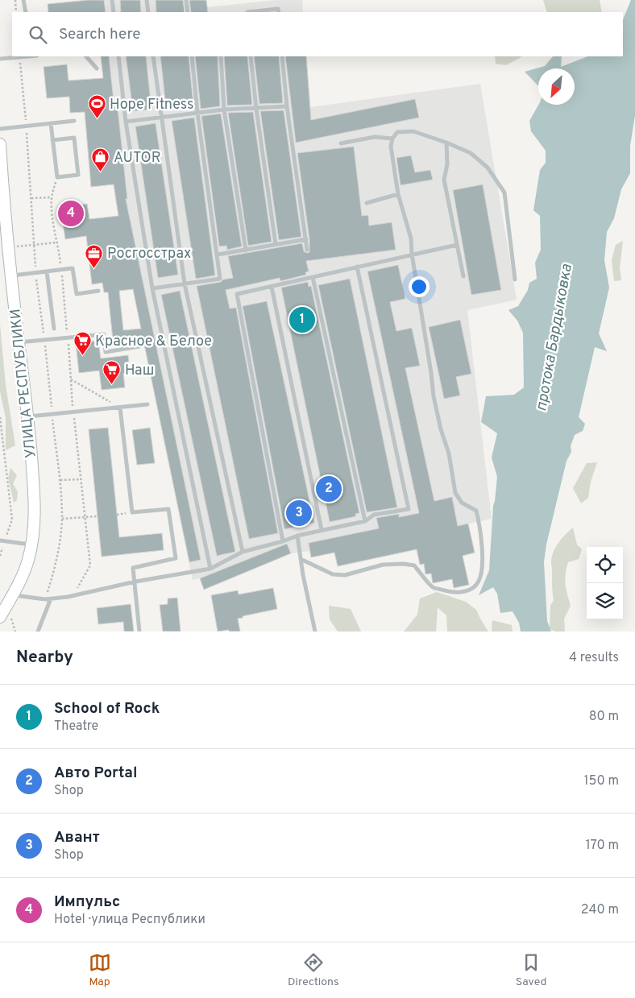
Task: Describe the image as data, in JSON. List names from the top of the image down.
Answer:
{
  "streets": {
    "main road": ["УЛИЦА РЕСПУБЛИКИ"]
  },
  "water": ["протока Бардыковка"],
  "places": {
    "sports": ["Hope Fitness"],
    "shop": ["AUTOR"],
    "office": ["Росгосстрах"],
    "supermarket": ["Красное & Белое", "Наш"]
  },
  "north": "bottom left",
  "page": {
    "search": "Search here",
    "pins": [
      "4",
      "1",
      "2",
      "3"
    ],
    "heading": ["Nearby", "4 results"],
    "list": [
      {
        "mark": "1",
        "name": "School of Rock",
        "note": "Theatre",
        "value": "80 m"
      },
      {
        "mark": "2",
        "name": "Авто Portal",
        "note": "Shop",
        "value": "150 m"
      },
      {
        "mark": "3",
        "name": "Авант",
        "note": "Shop",
        "value": "170 m"
      },
      {
        "mark": "4",
        "name": "Импульс",
        "note": "Hotel · улица Республики",
        "value": "240 m"
      }
    ],
    "nav": ["Map", "Directions", "Saved"]
  }
}
